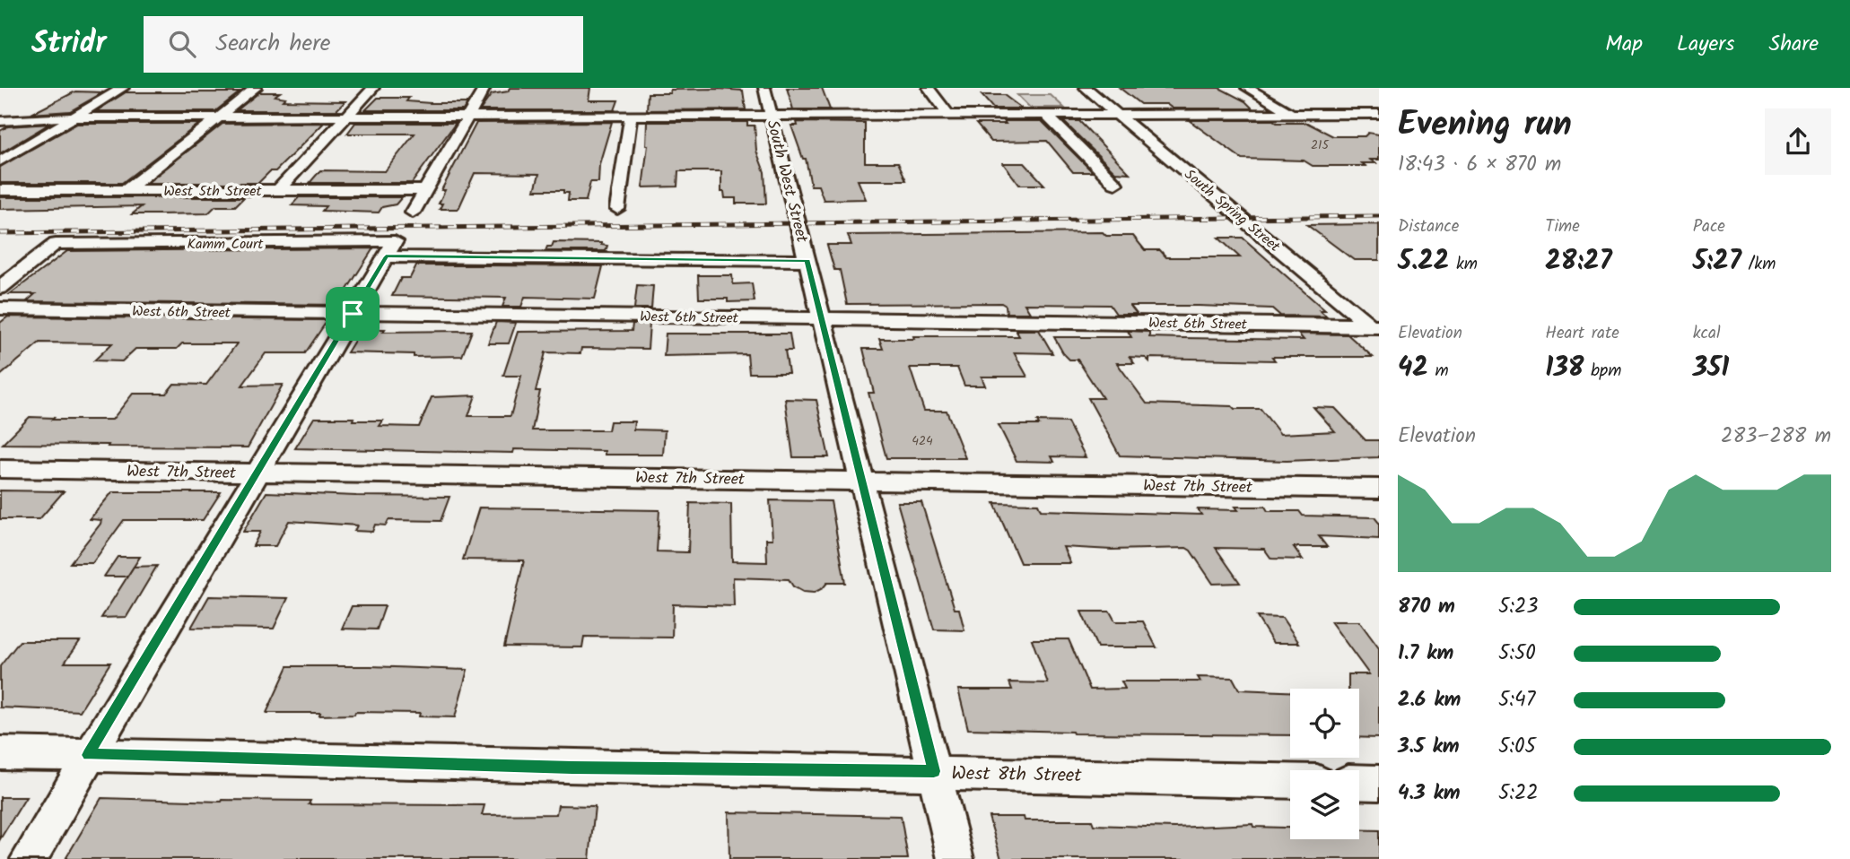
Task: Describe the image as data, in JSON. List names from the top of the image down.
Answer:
{
  "streets": {
    "street": [
      "South West Street",
      "West 5th Street",
      "South Spring Street",
      "Kamm Court",
      "West 6th Street",
      "West 7th Street",
      "West 8th Street"
    ]
  },
  "crossings": [
    ["South West Street", "West 6th Street"],
    ["South West Street", "West 7th Street"],
    ["South West Street", "West 8th Street"],
    ["South Spring Street", "West 6th Street"]
  ],
  "house_numbers": ["215", "424"],
  "page": {
    "header": "Stridr",
    "search": "Search here",
    "nav": ["Map", "Layers", "Share"],
    "heading": ["Evening run", "18:43 · 6 × 870 m"],
    "stats": [
      ["Distance", "5.22 km"],
      ["Time", "28:27"],
      ["Pace", "5:27 /km"],
      ["Elevation", "42 m"],
      ["Heart rate", "138 bpm"],
      ["kcal", "351"]
    ],
    "chart": ["Elevation", "283–288 m"],
    "list": [
      {
        "name": "870 m",
        "note": "5:23"
      },
      {
        "name": "1.7 km",
        "note": "5:50"
      },
      {
        "name": "2.6 km",
        "note": "5:47"
      },
      {
        "name": "3.5 km",
        "note": "5:05"
      },
      {
        "name": "4.3 km",
        "note": "5:22"
      }
    ]
  }
}
